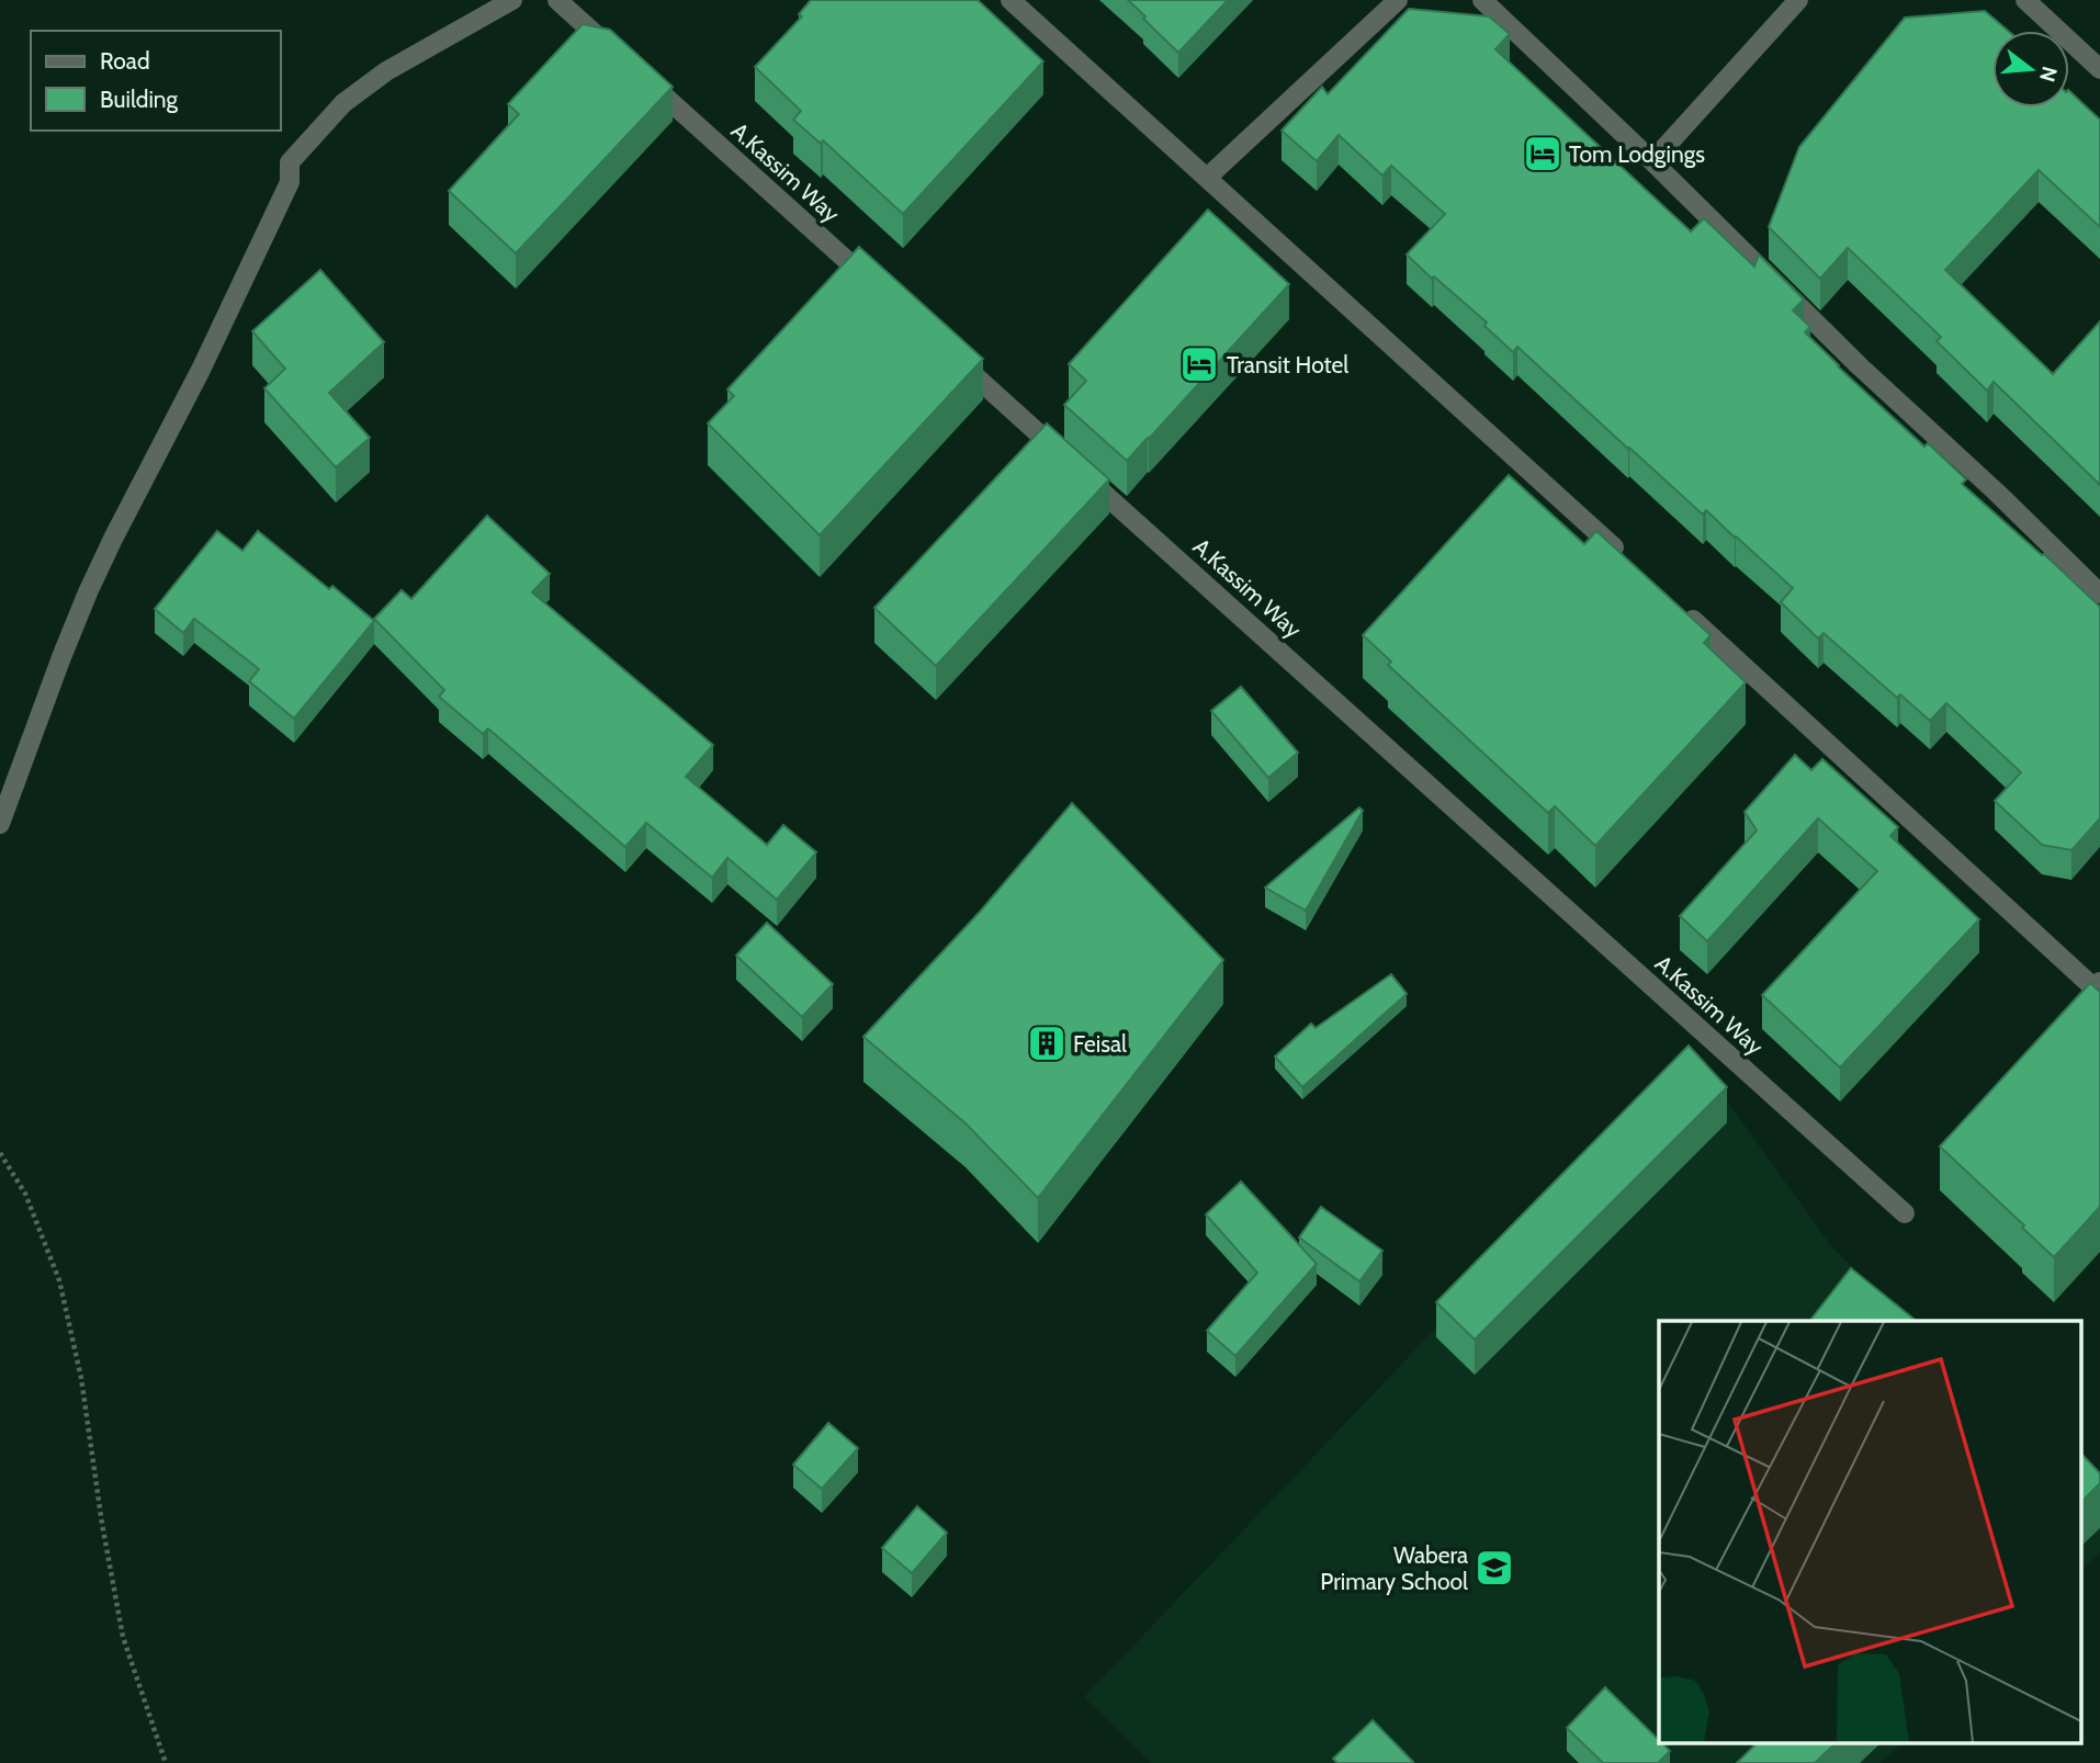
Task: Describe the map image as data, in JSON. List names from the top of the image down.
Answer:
{
  "streets": {
    "street": ["A.Kassim Way"]
  },
  "places": {
    "hotel": ["Tom Lodgings", "Transit Hotel"],
    "building": ["Feisal"],
    "school or university": ["Wabera Primary School"]
  },
  "legend": ["Road", "Building"],
  "north": "right"
}
